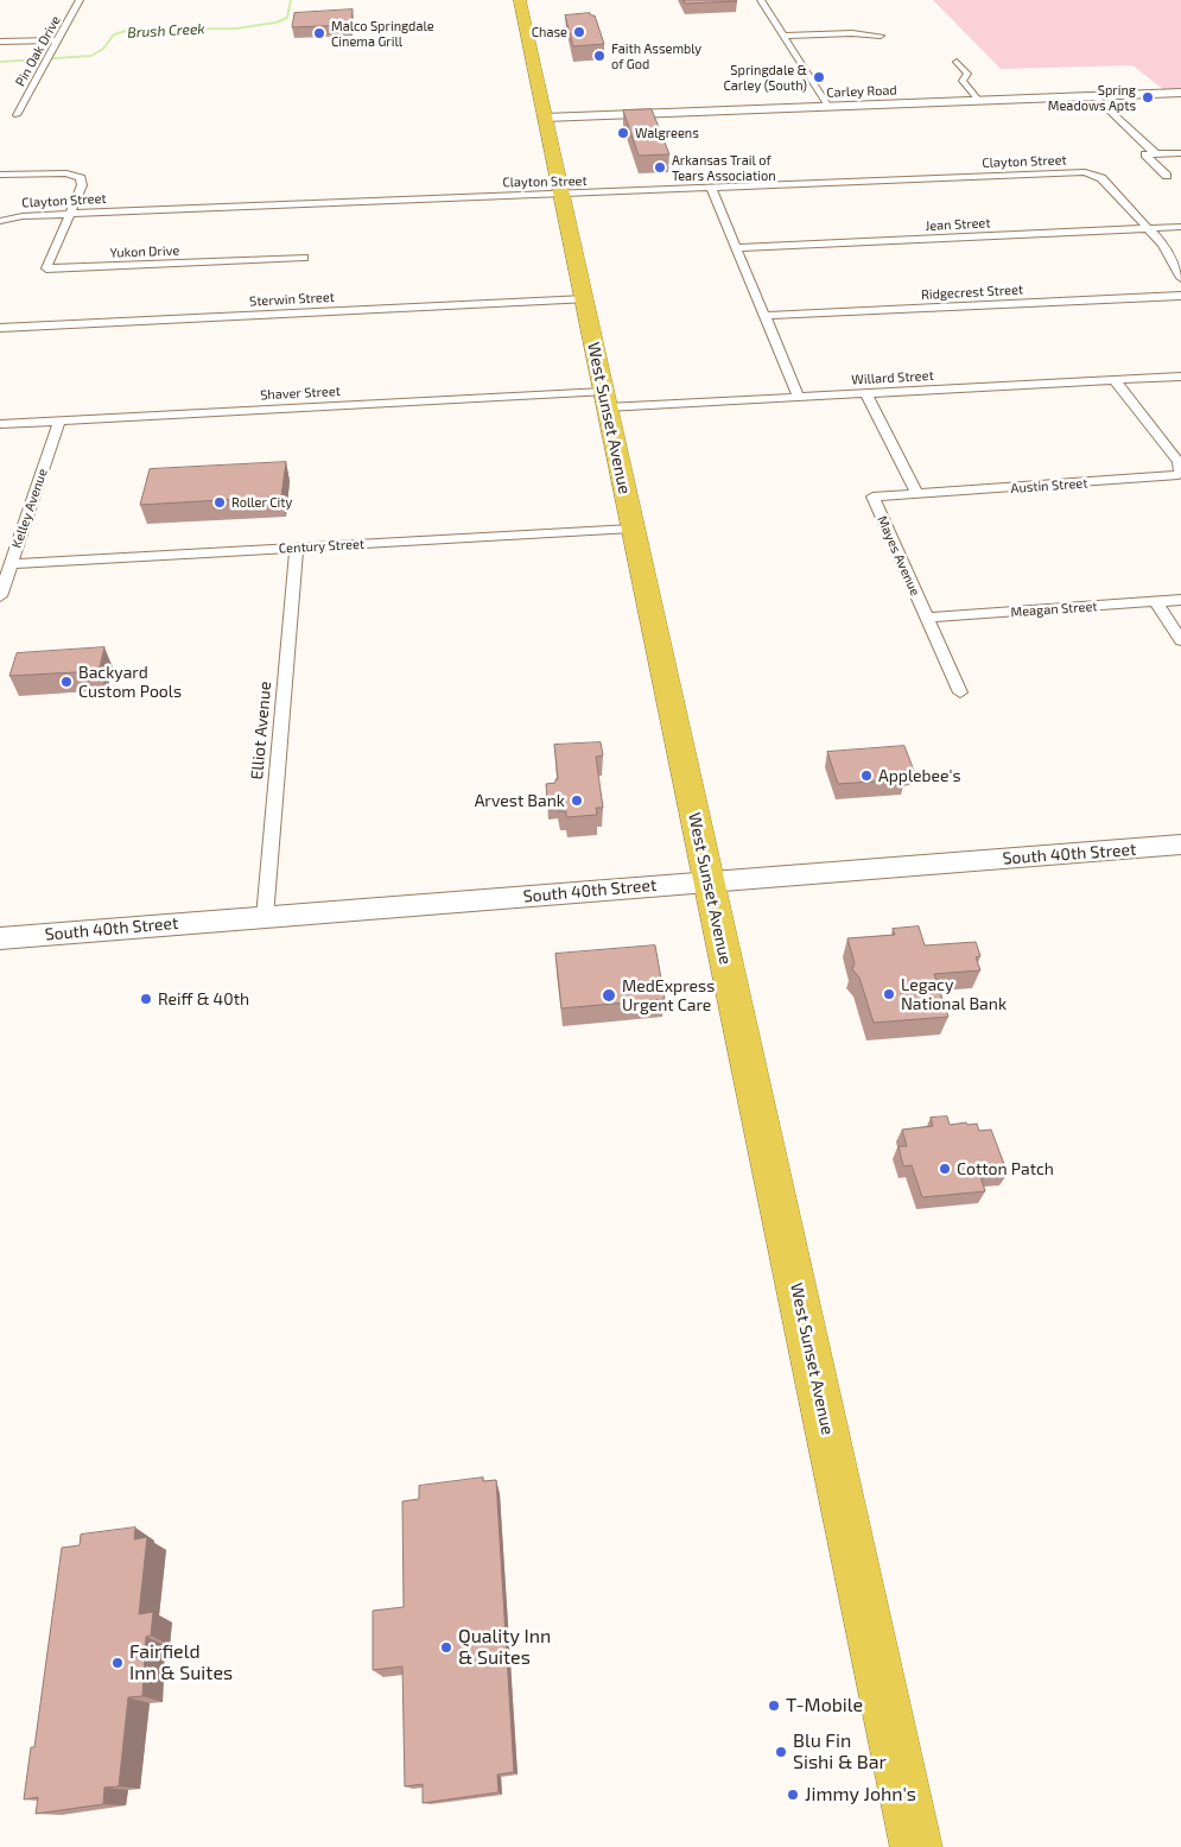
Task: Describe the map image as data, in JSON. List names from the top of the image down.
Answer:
{
  "streets": {
    "highway": ["West Sunset Avenue"],
    "street": [
      "Pin Oak Drive",
      "Carley Road",
      "Clayton Street",
      "Jean Street",
      "Yukon Drive",
      "Ridgecrest Street",
      "Sterwin Street",
      "Willard Street",
      "Shaver Street",
      "Austin Street",
      "Kelley Avenue",
      "Century Street",
      "Mayes Avenue",
      "Meagan Street",
      "Elliot Avenue",
      "South 40th Street"
    ]
  },
  "crossings": [
    ["Carley Road", "West Sunset Avenue"],
    ["Clayton Street", "Jean Street"],
    ["Clayton Street", "Yukon Drive"],
    ["Clayton Street", "West Sunset Avenue"],
    ["Sterwin Street", "West Sunset Avenue"],
    ["Willard Street", "Shaver Street"],
    ["Willard Street", "West Sunset Avenue"],
    ["Shaver Street", "West Sunset Avenue"],
    ["Shaver Street", "Kelley Avenue"],
    ["West Sunset Avenue", "Century Street"],
    ["West Sunset Avenue", "South 40th Street"],
    ["Austin Street", "Mayes Avenue"],
    ["Kelley Avenue", "Century Street"],
    ["Century Street", "Elliot Avenue"],
    ["Mayes Avenue", "Meagan Street"],
    ["Elliot Avenue", "South 40th Street"]
  ],
  "water": ["Brush Creek"],
  "places": [
    "Chase",
    "Malco Springdale Cinema Grill",
    "Faith Assembly of God",
    "Springdale & Carley (South)",
    "Spring Meadows Apts",
    "Walgreens",
    "Arkansas Trail of Tears Association",
    "Roller City",
    "Backyard Custom Pools",
    "Applebee's",
    "Arvest Bank",
    "Legacy National Bank",
    "MedExpress Urgent Care",
    "Reiff & 40th",
    "Cotton Patch",
    "Quality Inn & Suites",
    "Fairfield Inn & Suites",
    "T-Mobile",
    "Blu Fin Sishi & Bar",
    "Jimmy John's"
  ]
}
